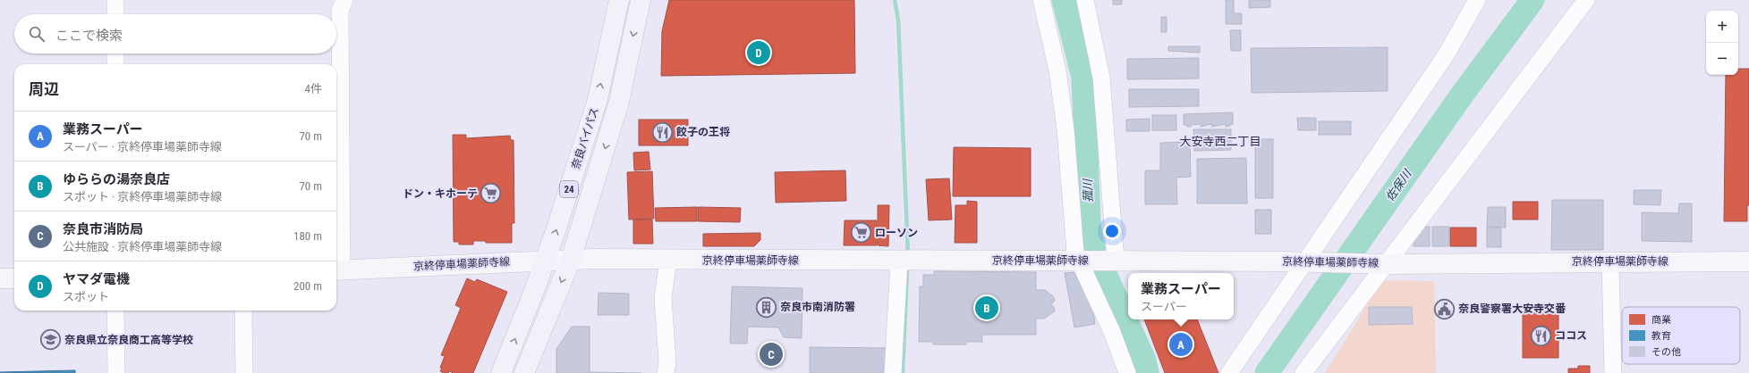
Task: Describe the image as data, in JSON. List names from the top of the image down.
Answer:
{
  "streets": {
    "highway": ["奈良バイパス", "24"],
    "main road": ["京終停車場薬師寺線"]
  },
  "crossings": [
    ["奈良バイパス", "京終停車場薬師寺線"]
  ],
  "districts": ["大安寺西二丁目"],
  "water": ["佐保川", "菰川"],
  "places": {
    "restaurant": ["餃子の王将", "ココス"],
    "supermarket": ["ドン・キホーテ", "ローソン"],
    "building": ["奈良市南消防署"],
    "public building": ["奈良警察署大安寺交番"],
    "school or university": ["奈良県立奈良商工高等学校"]
  },
  "legend": ["商業", "教育", "その他"],
  "page": {
    "map_buttons": ["+", "−"],
    "search": "ここで検索",
    "pins": [
      "D",
      "B",
      "A",
      "C"
    ],
    "heading": ["周辺", "4件"],
    "list": [
      {
        "mark": "A",
        "name": "業務スーパー",
        "note": "スーパー · 京終停車場薬師寺線",
        "value": "70 m"
      },
      {
        "mark": "B",
        "name": "ゆららの湯奈良店",
        "note": "スポット · 京終停車場薬師寺線",
        "value": "70 m"
      },
      {
        "mark": "C",
        "name": "奈良市消防局",
        "note": "公共施設 · 京終停車場薬師寺線",
        "value": "180 m"
      },
      {
        "mark": "D",
        "name": "ヤマダ電機",
        "note": "スポット",
        "value": "200 m"
      }
    ],
    "popup": ["業務スーパー", "スーパー"]
  }
}
